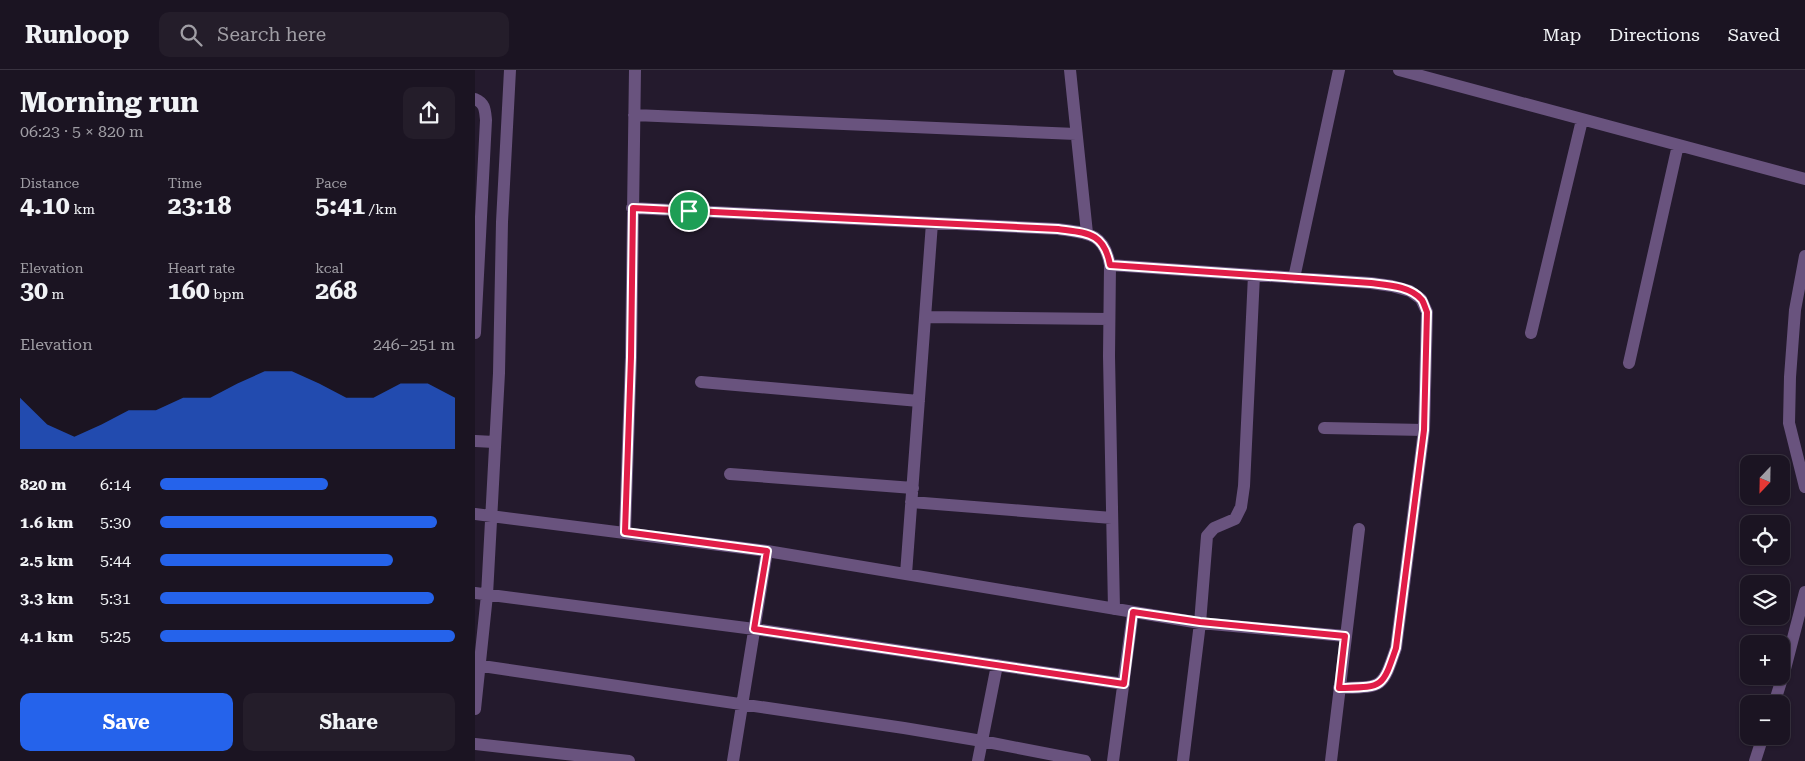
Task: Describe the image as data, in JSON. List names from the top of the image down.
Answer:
{
  "north": "bottom",
  "page": {
    "header": "Runloop",
    "search": "Search here",
    "nav": ["Map", "Directions", "Saved"],
    "heading": ["Morning run", "06:23 · 5 × 820 m"],
    "stats": [
      ["Distance", "4.10 km"],
      ["Time", "23:18"],
      ["Pace", "5:41 /km"],
      ["Elevation", "30 m"],
      ["Heart rate", "160 bpm"],
      ["kcal", "268"]
    ],
    "chart": ["Elevation", "246–251 m"],
    "map_buttons": ["+", "−"],
    "list": [
      {
        "name": "820 m",
        "note": "6:14"
      },
      {
        "name": "1.6 km",
        "note": "5:30"
      },
      {
        "name": "2.5 km",
        "note": "5:44"
      },
      {
        "name": "3.3 km",
        "note": "5:31"
      },
      {
        "name": "4.1 km",
        "note": "5:25"
      }
    ],
    "buttons": ["Save", "Share"]
  }
}
